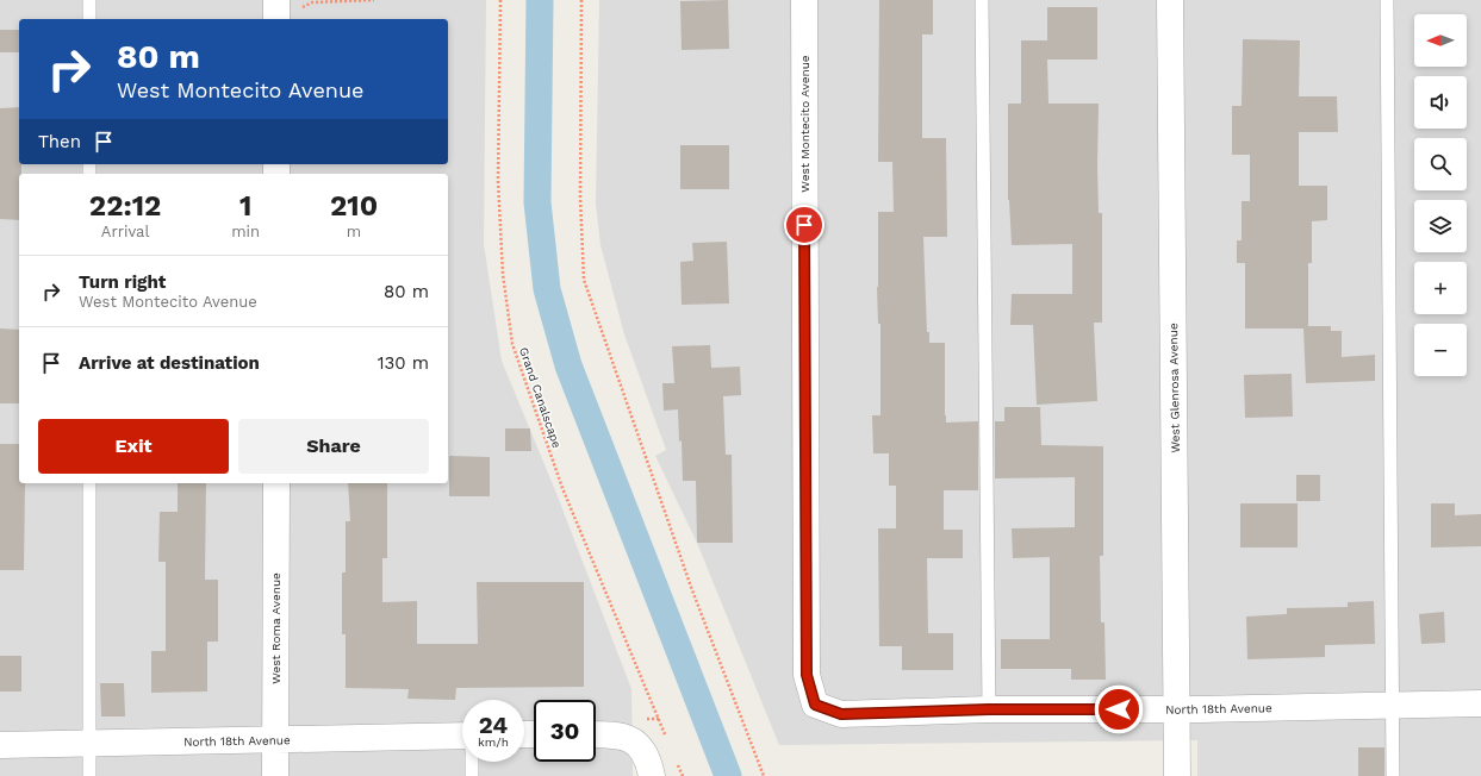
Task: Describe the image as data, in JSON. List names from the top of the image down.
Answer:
{
  "streets": {
    "street": [
      "West Montecito Avenue",
      "West Glenrosa Avenue",
      "West Roma Avenue",
      "North 18th Avenue"
    ],
    "path": ["Grand Canalscape"]
  },
  "crossings": [
    ["West Montecito Avenue", "North 18th Avenue"],
    ["West Glenrosa Avenue", "North 18th Avenue"],
    ["West Roma Avenue", "North 18th Avenue"]
  ],
  "north": "left",
  "page": {
    "map_buttons": ["+", "−"],
    "turn": ["80 m", "West Montecito Avenue"],
    "then": "Then",
    "eta": [
      "22:12",
      "Arrival",
      "1",
      "min",
      "210",
      "m"
    ],
    "list": [
      {
        "name": "Turn right",
        "note": "West Montecito Avenue",
        "value": "80 m"
      },
      {
        "name": "Arrive at destination",
        "value": "130 m"
      }
    ],
    "buttons": ["Exit", "Share"],
    "speed": "24 km/h",
    "limit": "30"
  }
}
